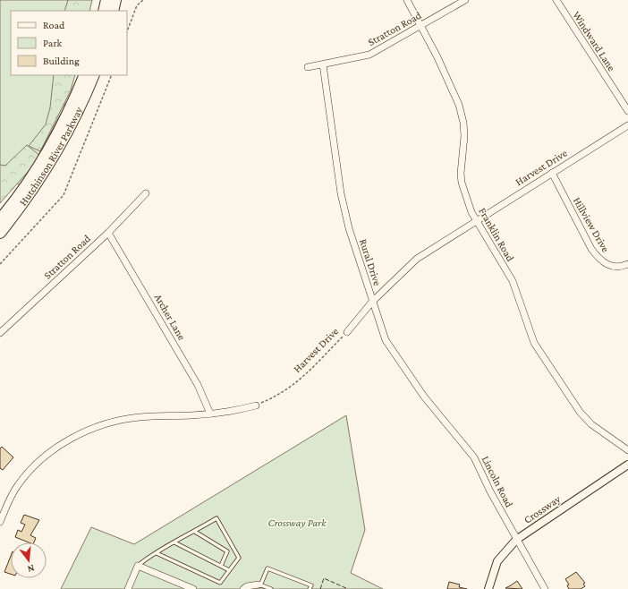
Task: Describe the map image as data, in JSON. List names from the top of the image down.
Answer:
{
  "streets": {
    "highway": ["Hutchinson River Parkway"],
    "street": [
      "Stratton Road",
      "Windward Lane",
      "Harvest Drive",
      "Hillview Drive",
      "Franklin Road",
      "Rural Drive",
      "Archer Lane",
      "Lincoln Road",
      "Crossway"
    ]
  },
  "crossings": [
    ["Stratton Road", "Franklin Road"],
    ["Stratton Road", "Rural Drive"],
    ["Stratton Road", "Archer Lane"],
    ["Harvest Drive", "Hillview Drive"],
    ["Harvest Drive", "Franklin Road"],
    ["Harvest Drive", "Rural Drive"],
    ["Rural Drive", "Lincoln Road"],
    ["Lincoln Road", "Crossway"]
  ],
  "parks": ["Crossway Park"],
  "legend": ["Road", "Park", "Building"],
  "north": "bottom"
}
